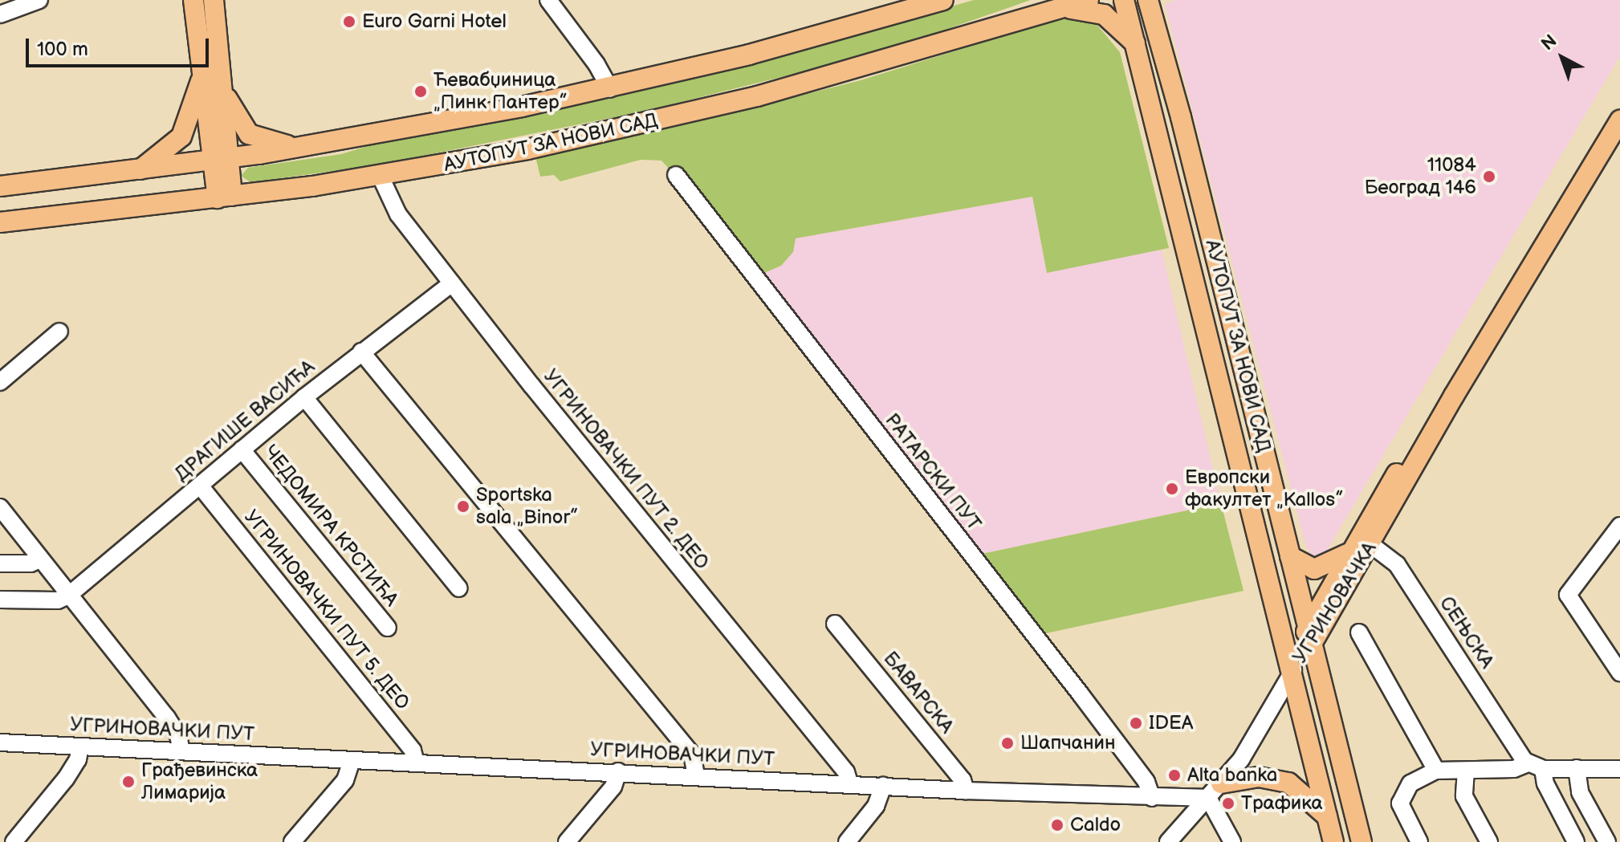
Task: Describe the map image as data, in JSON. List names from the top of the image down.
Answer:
{
  "streets": {
    "main road": ["АУТОПУТ ЗА НОВИ САД", "УГРИНОВАЧКА"],
    "street": [
      "ДРАГИШЕ ВАСИЋА",
      "УГРИНОВАЧКИ ПУТ 2. ДЕО",
      "РАТАРСКИ ПУТ",
      "ЧЕДОМИРА КРСТИЋА",
      "УГРИНОВАЧКИ ПУТ 5. ДЕО",
      "СЕЊСКА",
      "БАВАРСКА",
      "УГРИНОВАЧКИ ПУТ"
    ]
  },
  "crossings": [
    ["АУТОПУТ ЗА НОВИ САД", "УГРИНОВАЧКИ ПУТ 2. ДЕО"],
    ["АУТОПУТ ЗА НОВИ САД", "УГРИНОВАЧКА"],
    ["ДРАГИШЕ ВАСИЋА", "УГРИНОВАЧКИ ПУТ 2. ДЕО"],
    ["ДРАГИШЕ ВАСИЋА", "ЧЕДОМИРА КРСТИЋА"],
    ["ДРАГИШЕ ВАСИЋА", "УГРИНОВАЧКИ ПУТ 5. ДЕО"],
    ["УГРИНОВАЧКИ ПУТ 2. ДЕО", "УГРИНОВАЧКИ ПУТ"],
    ["РАТАРСКИ ПУТ", "УГРИНОВАЧКИ ПУТ"],
    ["УГРИНОВАЧКА", "СЕЊСКА"],
    ["УГРИНОВАЧКИ ПУТ 5. ДЕО", "УГРИНОВАЧКИ ПУТ"],
    ["БАВАРСКА", "УГРИНОВАЧКИ ПУТ"]
  ],
  "places": [
    "Euro Garni Hotel",
    "Ћевабџиница „Пинк Пантер”",
    "11084 Београд 146",
    "Европски факултет „Kallos”",
    "Sportska sala „Binor”",
    "IDEA",
    "Шапчанин",
    "Alta banka",
    "Грађевинска Лимарија",
    "Трафика",
    "Caldo"
  ],
  "scale_bar": "100 m",
  "north": "top left"
}
